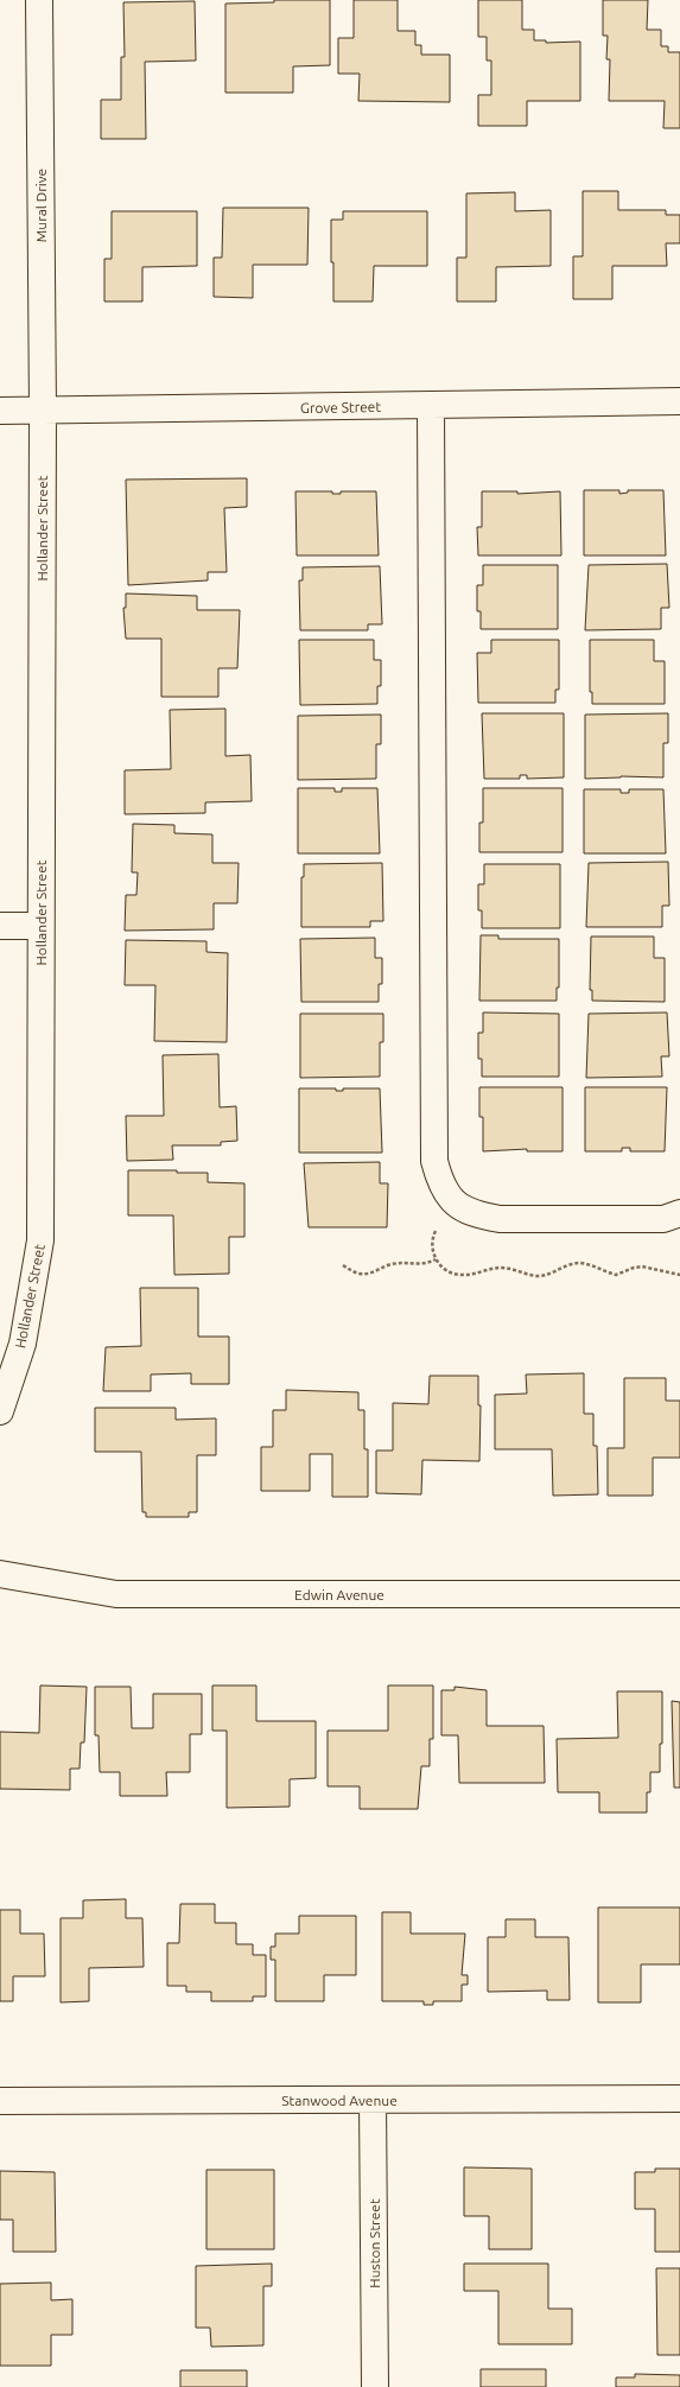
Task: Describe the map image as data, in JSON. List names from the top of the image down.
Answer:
{
  "streets": {
    "street": [
      "Mural Drive",
      "Grove Street",
      "Hollander Street",
      "Edwin Avenue",
      "Stanwood Avenue",
      "Huston Street"
    ]
  },
  "crossings": [
    ["Mural Drive", "Grove Street"],
    ["Mural Drive", "Hollander Street"],
    ["Grove Street", "Hollander Street"],
    ["Stanwood Avenue", "Huston Street"]
  ]
}
